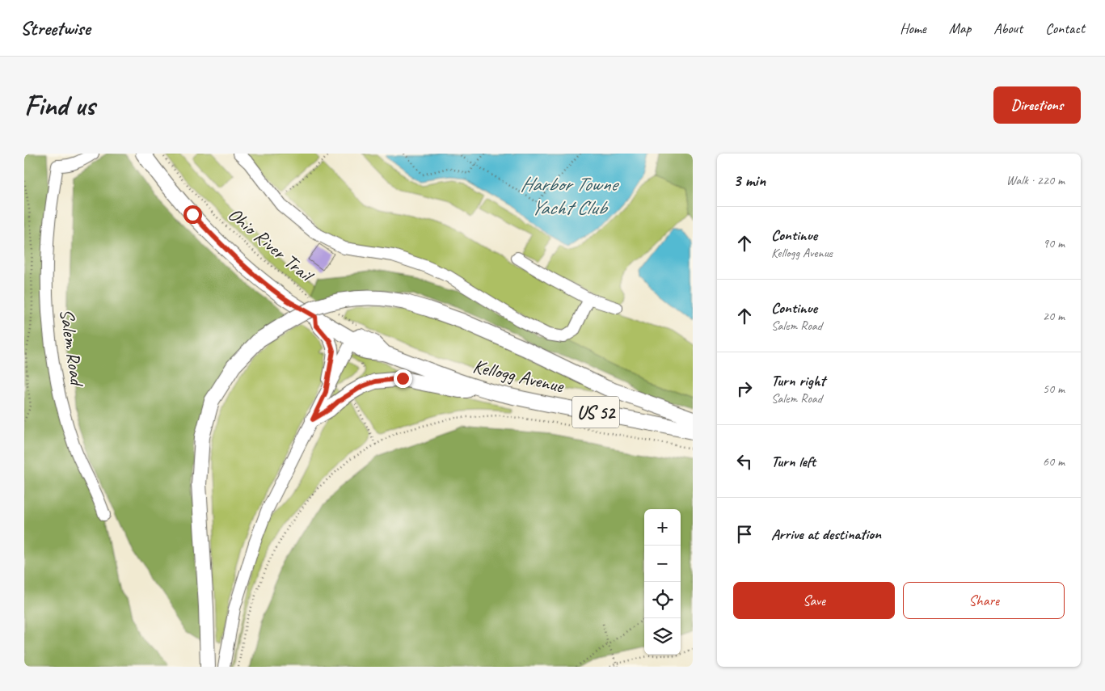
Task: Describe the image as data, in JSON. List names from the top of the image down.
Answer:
{
  "streets": {
    "main road": ["Kellogg Avenue", "US 52"],
    "street": ["Salem Road"],
    "path": ["Ohio River Trail"]
  },
  "water": ["Harbor Towne Yacht Club"],
  "page": {
    "header": "Streetwise",
    "nav": [
      "Home",
      "Map",
      "About",
      "Contact"
    ],
    "buttons": [
      "Directions",
      ["Save", "Share"]
    ],
    "title": "Find us",
    "heading": ["3 min", "Walk · 220 m"],
    "list": [
      ["Continue", "Kellogg Avenue", "90 m"],
      ["Continue", "Salem Road", "20 m"],
      ["Turn right", "Salem Road", "50 m"],
      ["Turn left", "60 m"],
      "Arrive at destination"
    ],
    "map_buttons": ["+", "−"]
  }
}
